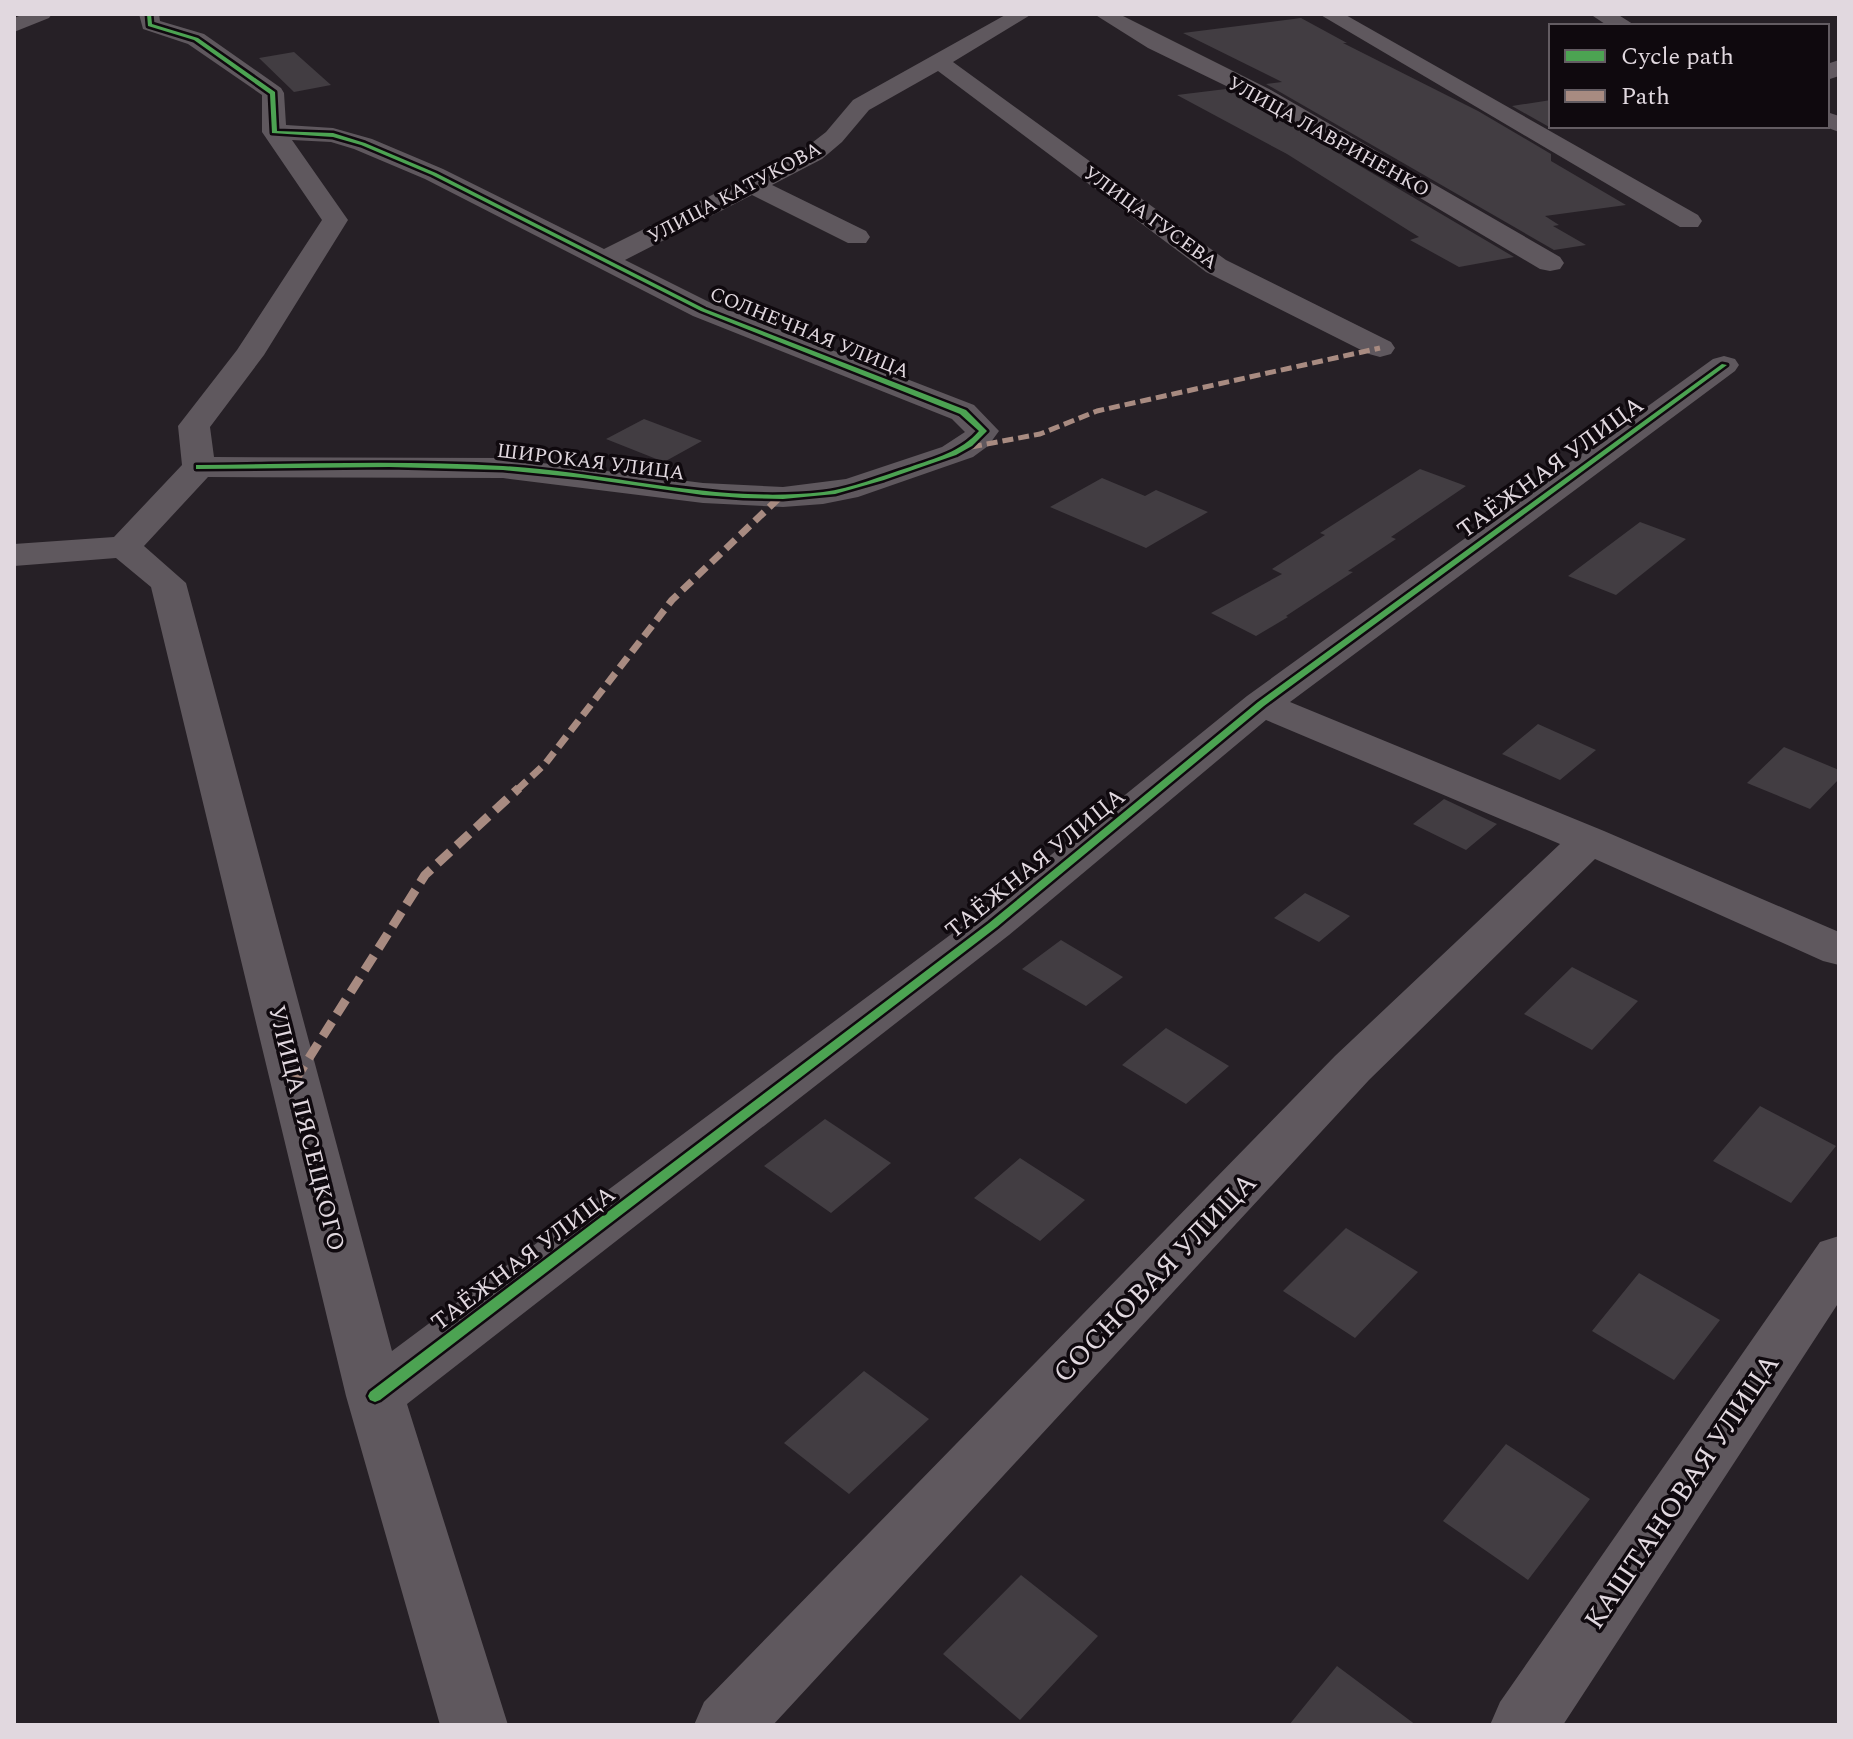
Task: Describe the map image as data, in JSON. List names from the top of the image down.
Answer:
{
  "streets": {
    "street": [
      "УЛИЦА ЛАВРИНЕНКО",
      "УЛИЦА КАТУКОВА",
      "УЛИЦА ГУСЕВА",
      "СОЛНЕЧНАЯ УЛИЦА",
      "ШИРОКАЯ УЛИЦА",
      "ТАЁЖНАЯ УЛИЦА",
      "УЛИЦА ПЯСЕЦКОГО",
      "СОСНОВАЯ УЛИЦА",
      "КАШТАНОВАЯ УЛИЦА"
    ]
  },
  "crossings": [
    ["УЛИЦА КАТУКОВА", "УЛИЦА ГУСЕВА"],
    ["УЛИЦА КАТУКОВА", "СОЛНЕЧНАЯ УЛИЦА"],
    ["СОЛНЕЧНАЯ УЛИЦА", "ШИРОКАЯ УЛИЦА"],
    ["ТАЁЖНАЯ УЛИЦА", "УЛИЦА ПЯСЕЦКОГО"]
  ],
  "legend": ["Cycle path", "Path"]
}
